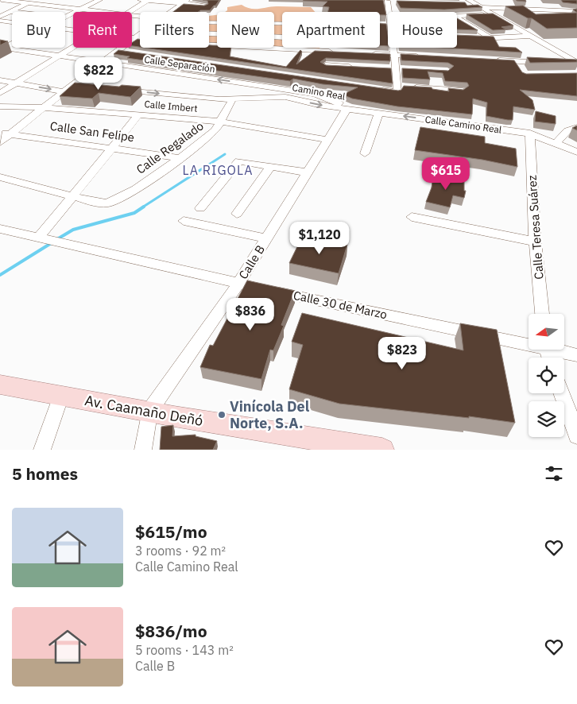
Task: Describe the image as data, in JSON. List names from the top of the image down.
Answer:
{
  "streets": {
    "main road": ["Av. Caamaño Deñó"],
    "street": [
      "Calle Separación",
      "Camino Real",
      "Calle Imbert",
      "Calle Camino Real",
      "Calle San Felipe",
      "Calle Regalado",
      "Calle Teresa Suárez",
      "Calle B",
      "Calle 30 de Marzo"
    ]
  },
  "crossings": [
    ["Calle Separación", "Camino Real"],
    ["Calle Separación", "Calle Camino Real"],
    ["Calle Separación", "Calle B"],
    ["Camino Real", "Calle Camino Real"],
    ["Camino Real", "Calle Regalado"],
    ["Camino Real", "Calle B"],
    ["Calle Imbert", "Calle Regalado"],
    ["Calle Imbert", "Calle B"],
    ["Calle Camino Real", "Calle Teresa Suárez"],
    ["Calle Camino Real", "Calle B"],
    ["Calle San Felipe", "Calle Regalado"],
    ["Calle B", "Calle 30 de Marzo"],
    ["Calle B", "Av. Caamaño Deñó"]
  ],
  "districts": ["LA RIGOLA"],
  "places": ["Vinícola Del Norte, S.A."],
  "north": "left",
  "page": {
    "chip": [
      "Buy",
      "Rent",
      "Filters",
      "New",
      "Apartment",
      "House"
    ],
    "price": [
      "$822",
      "$615",
      "$1,120",
      "$836",
      "$823"
    ],
    "heading": "5 homes",
    "list": [
      {
        "name": "$615/mo",
        "note": "3 rooms · 92 m² · Calle Camino Real"
      },
      {
        "name": "$836/mo",
        "note": "5 rooms · 143 m² · Calle B"
      }
    ]
  }
}
